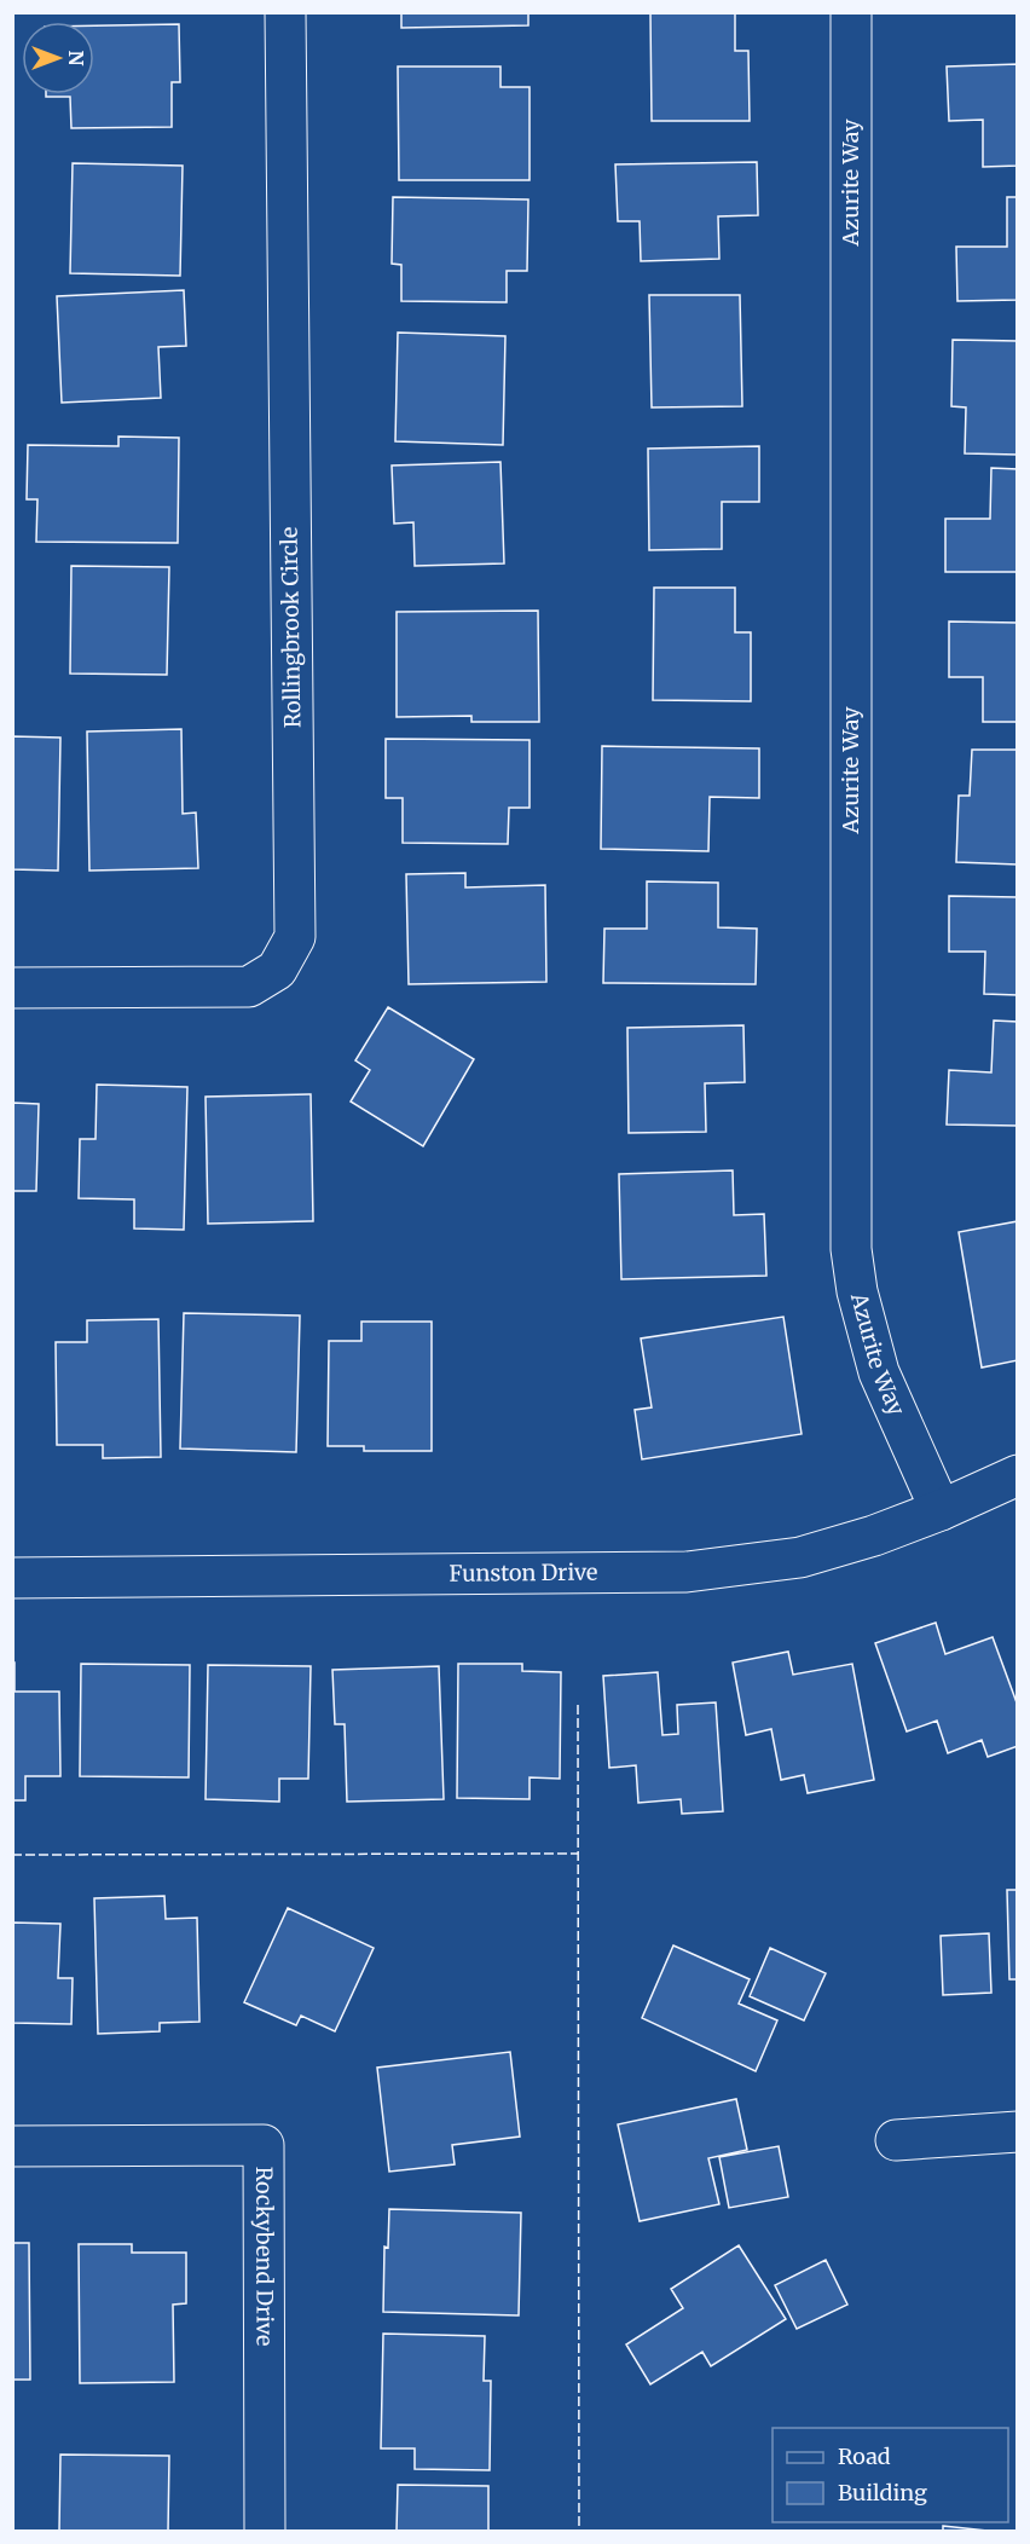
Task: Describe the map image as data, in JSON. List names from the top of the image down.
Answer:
{
  "streets": {
    "street": [
      "Azurite Way",
      "Rollingbrook Circle",
      "Funston Drive",
      "Rockybend Drive"
    ]
  },
  "crossings": [
    ["Azurite Way", "Funston Drive"]
  ],
  "legend": ["Road", "Building"],
  "north": "right"
}
